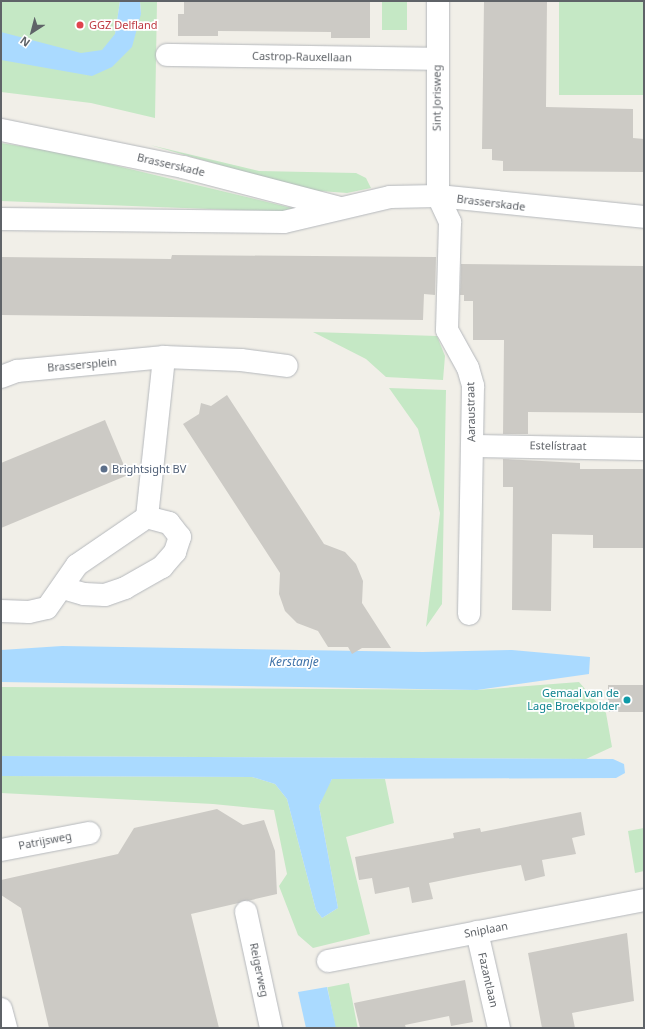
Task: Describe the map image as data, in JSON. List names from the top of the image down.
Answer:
{
  "streets": {
    "street": [
      "Castrop-Rauxellaan",
      "Sint Jorisweg",
      "Brasserskade",
      "Brassersplein",
      "Aaraustraat",
      "Estelístraat",
      "Patrijsweg",
      "Sniplaan",
      "Reigerweg",
      "Fazantlaan"
    ]
  },
  "crossings": [
    ["Castrop-Rauxellaan", "Sint Jorisweg"],
    ["Sint Jorisweg", "Brasserskade"],
    ["Sint Jorisweg", "Aaraustraat"],
    ["Brasserskade", "Aaraustraat"],
    ["Aaraustraat", "Estelístraat"],
    ["Sniplaan", "Fazantlaan"]
  ],
  "water": ["Kerstanje"],
  "places": ["GGZ Delfland", "Brightsight BV", "Gemaal van de Lage Broekpolder"],
  "north": "bottom left"
}
